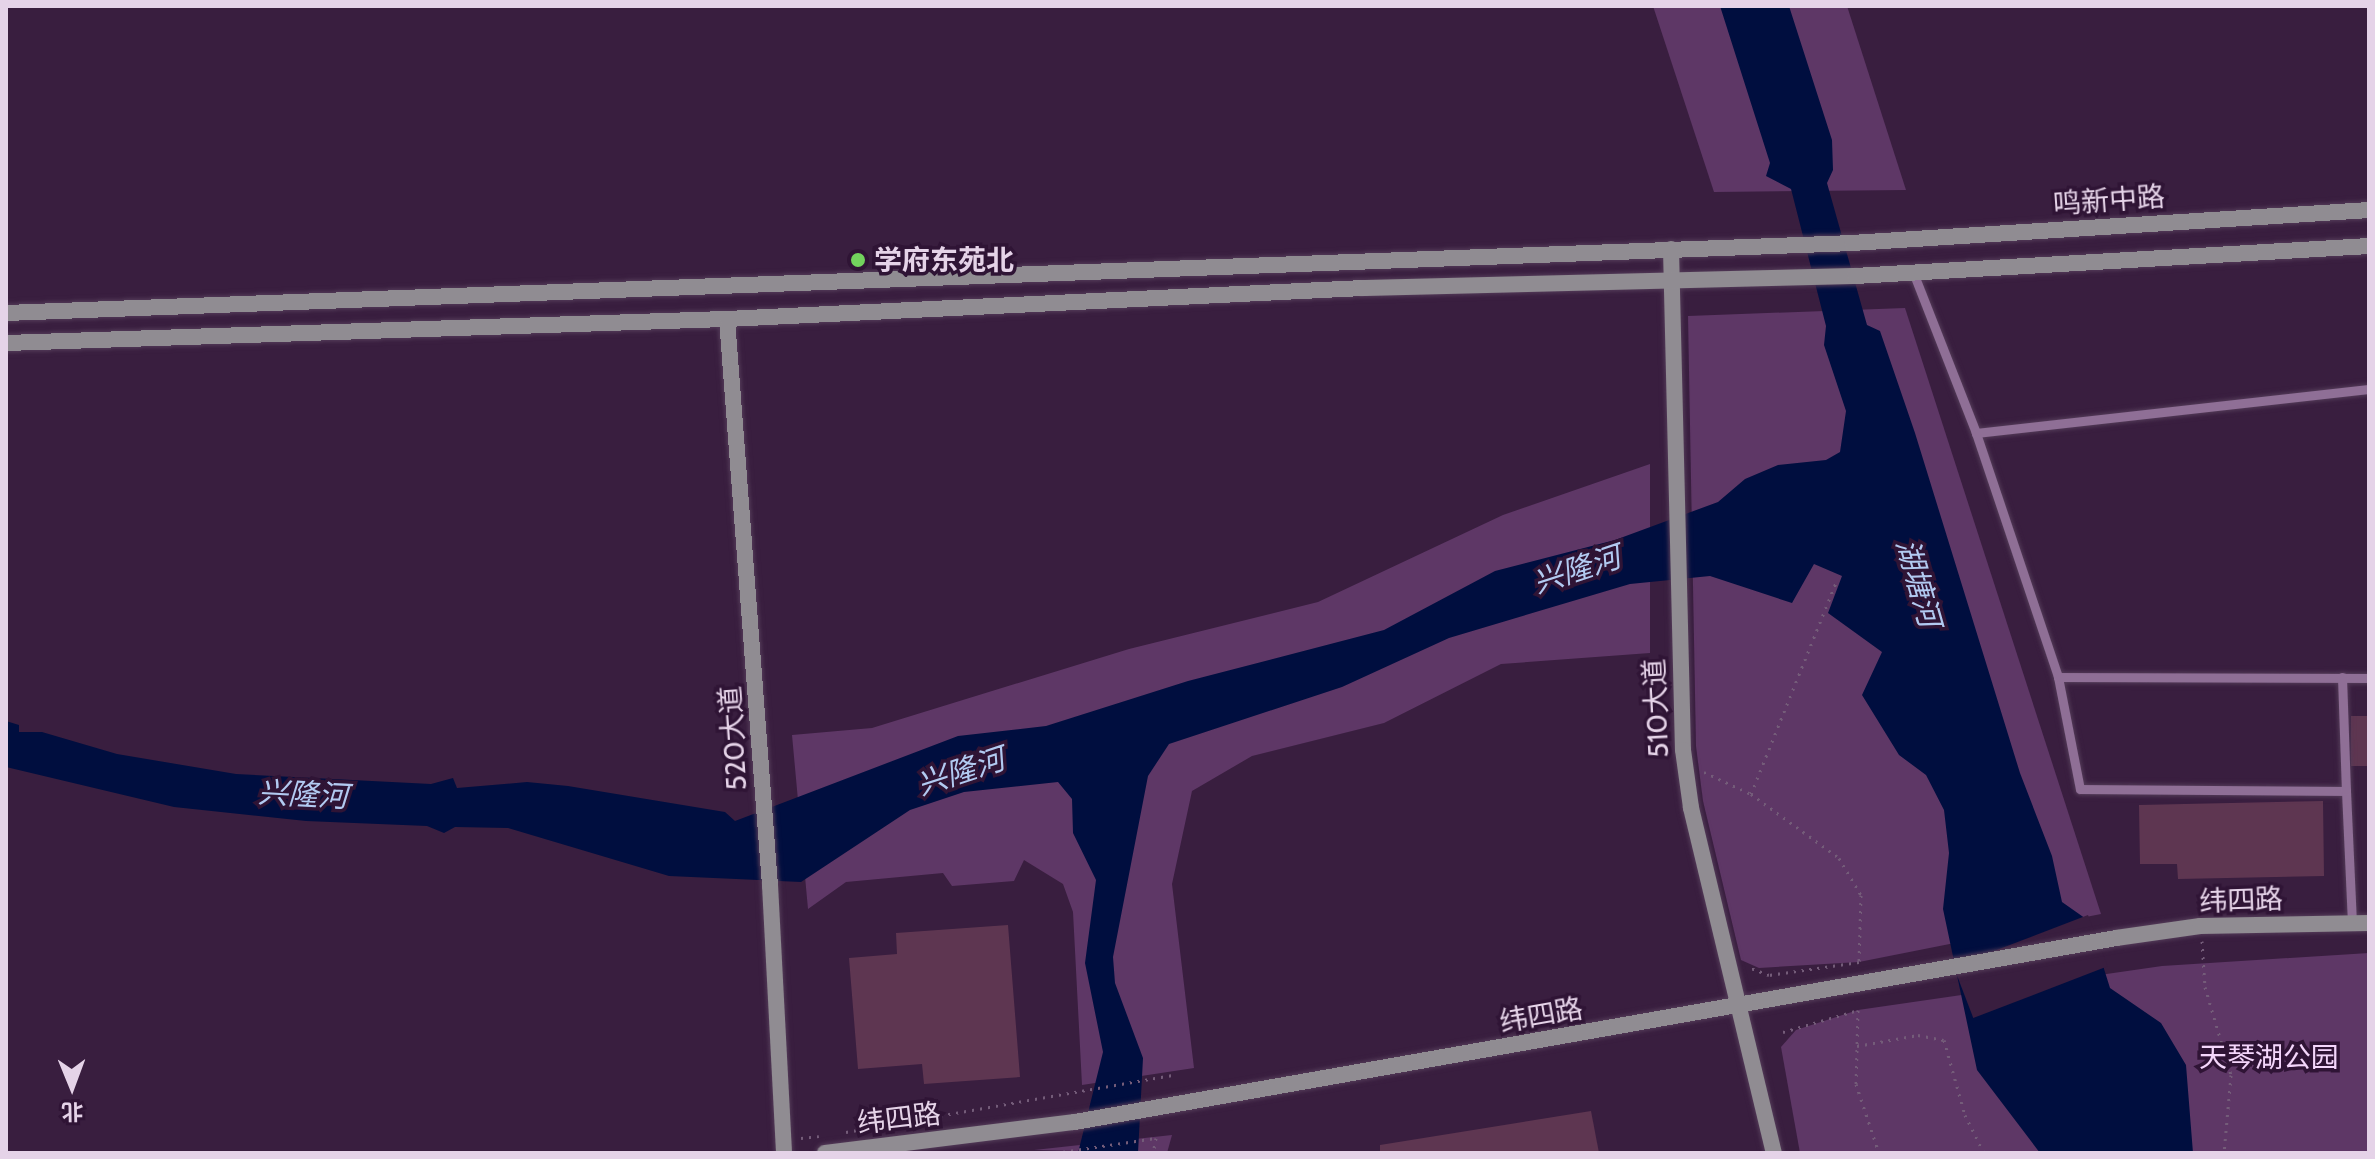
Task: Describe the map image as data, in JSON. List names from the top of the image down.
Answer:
{
  "streets": {
    "main road": [
      "鸣新中路",
      "510大道",
      "520大道",
      "纬四路"
    ]
  },
  "crossings": [
    ["鸣新中路", "510大道"],
    ["510大道", "纬四路"]
  ],
  "water": ["兴隆河", "湖塘河"],
  "parks": ["天琴湖公园"],
  "places": ["学府东苑北"],
  "north": "bottom"
}
